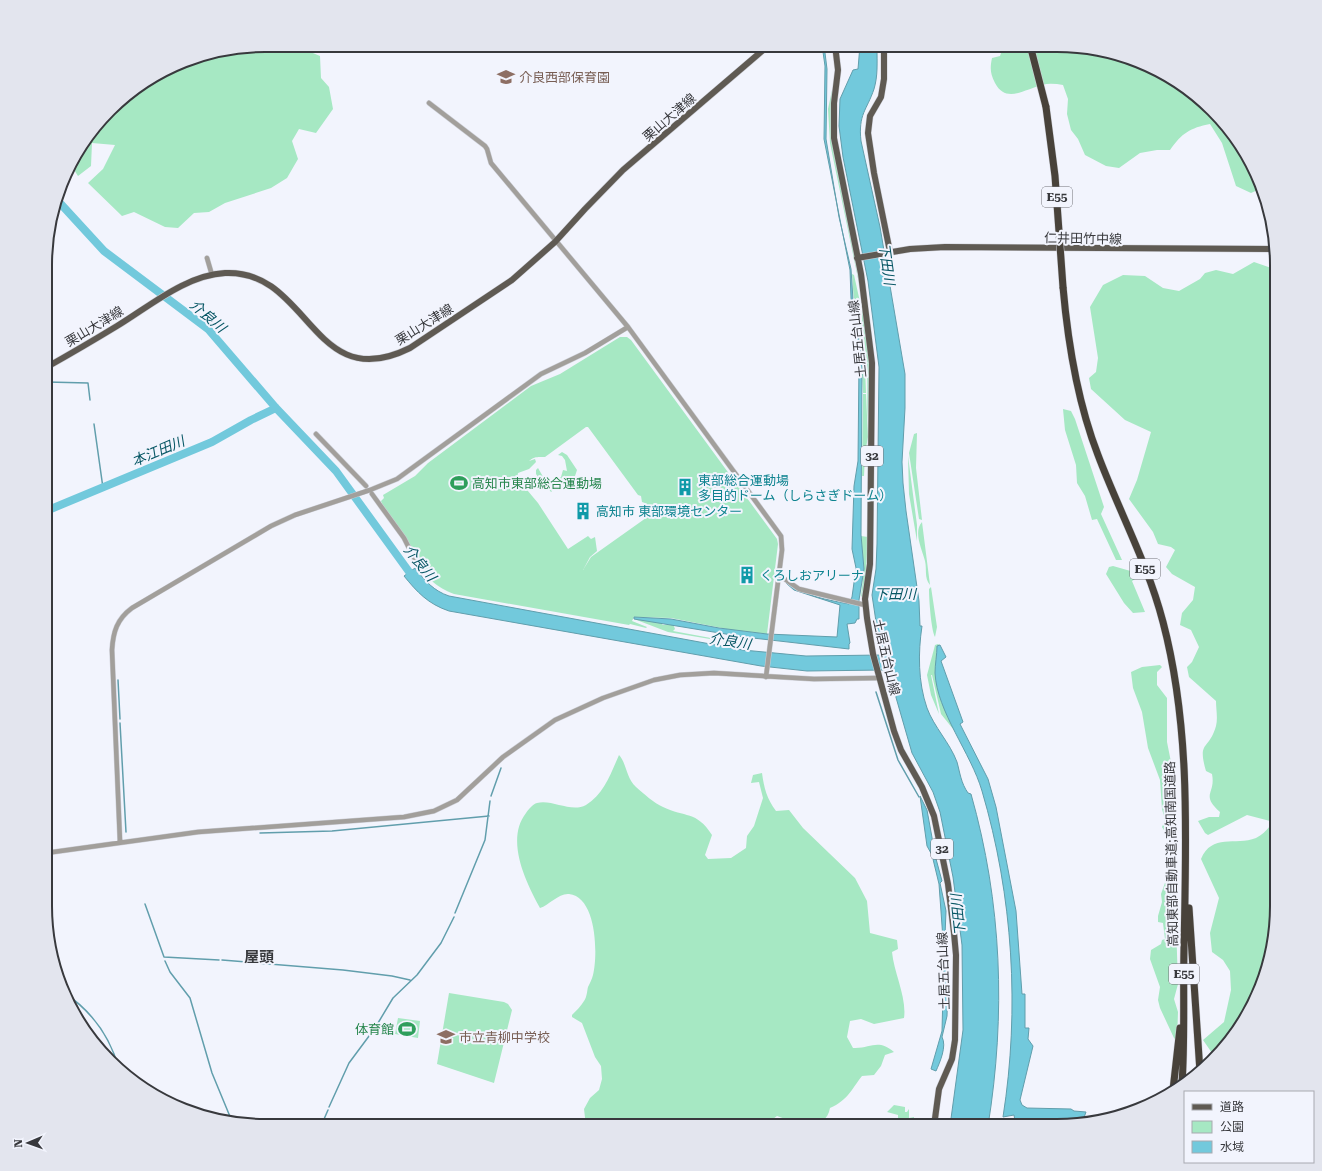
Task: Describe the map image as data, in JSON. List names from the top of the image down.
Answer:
{
  "streets": {
    "highway": ["E55", "高知東部自動車道;高知南国道路"],
    "main road": [
      "栗山大津線",
      "仁井田竹中線",
      "土居五台山線",
      "32"
    ]
  },
  "districts": ["屋頭"],
  "water": ["下田川", "介良川", "本江田川"],
  "places": {
    "school or university": ["介良西部保育園", "市立青柳中学校"],
    "sports": ["高知市東部総合運動場", "体育館"],
    "building": ["東部総合運動場 多目的ドーム（しらさぎドーム）", "高知市 東部環境センター", "くろしおアリーナ"]
  },
  "legend": ["道路", "公園", "水域"],
  "north": "left"
}
